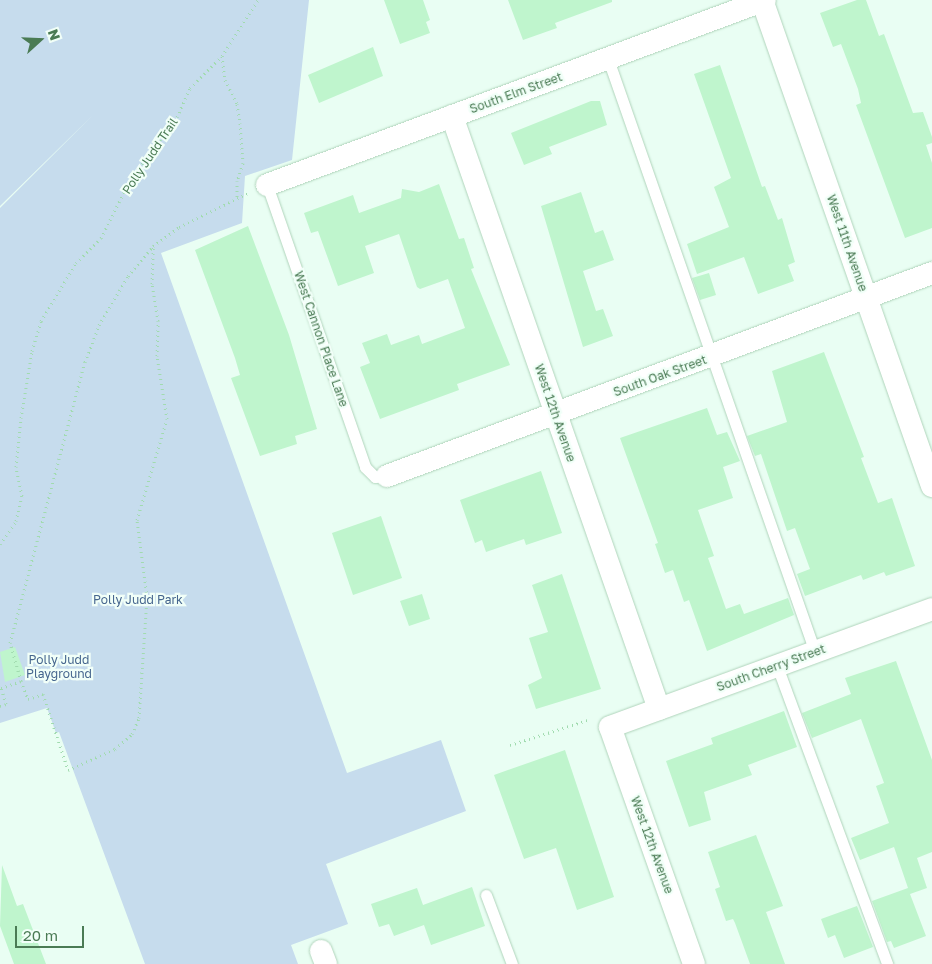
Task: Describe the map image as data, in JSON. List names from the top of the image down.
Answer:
{
  "streets": {
    "street": [
      "South Elm Street",
      "West 11th Avenue",
      "South Oak Street",
      "West 12th Avenue",
      "South Cherry Street"
    ],
    "lane": ["West Cannon Place Lane"],
    "path": ["Polly Judd Trail"]
  },
  "crossings": [
    ["South Elm Street", "West 11th Avenue"],
    ["South Elm Street", "West Cannon Place Lane"],
    ["South Elm Street", "West 12th Avenue"],
    ["West 11th Avenue", "South Oak Street"],
    ["West Cannon Place Lane", "South Oak Street"],
    ["South Oak Street", "West 12th Avenue"],
    ["West 12th Avenue", "South Cherry Street"]
  ],
  "parks": ["Polly Judd Park", "Polly Judd Playground"],
  "scale_bar": "20 m",
  "north": "right"
}
